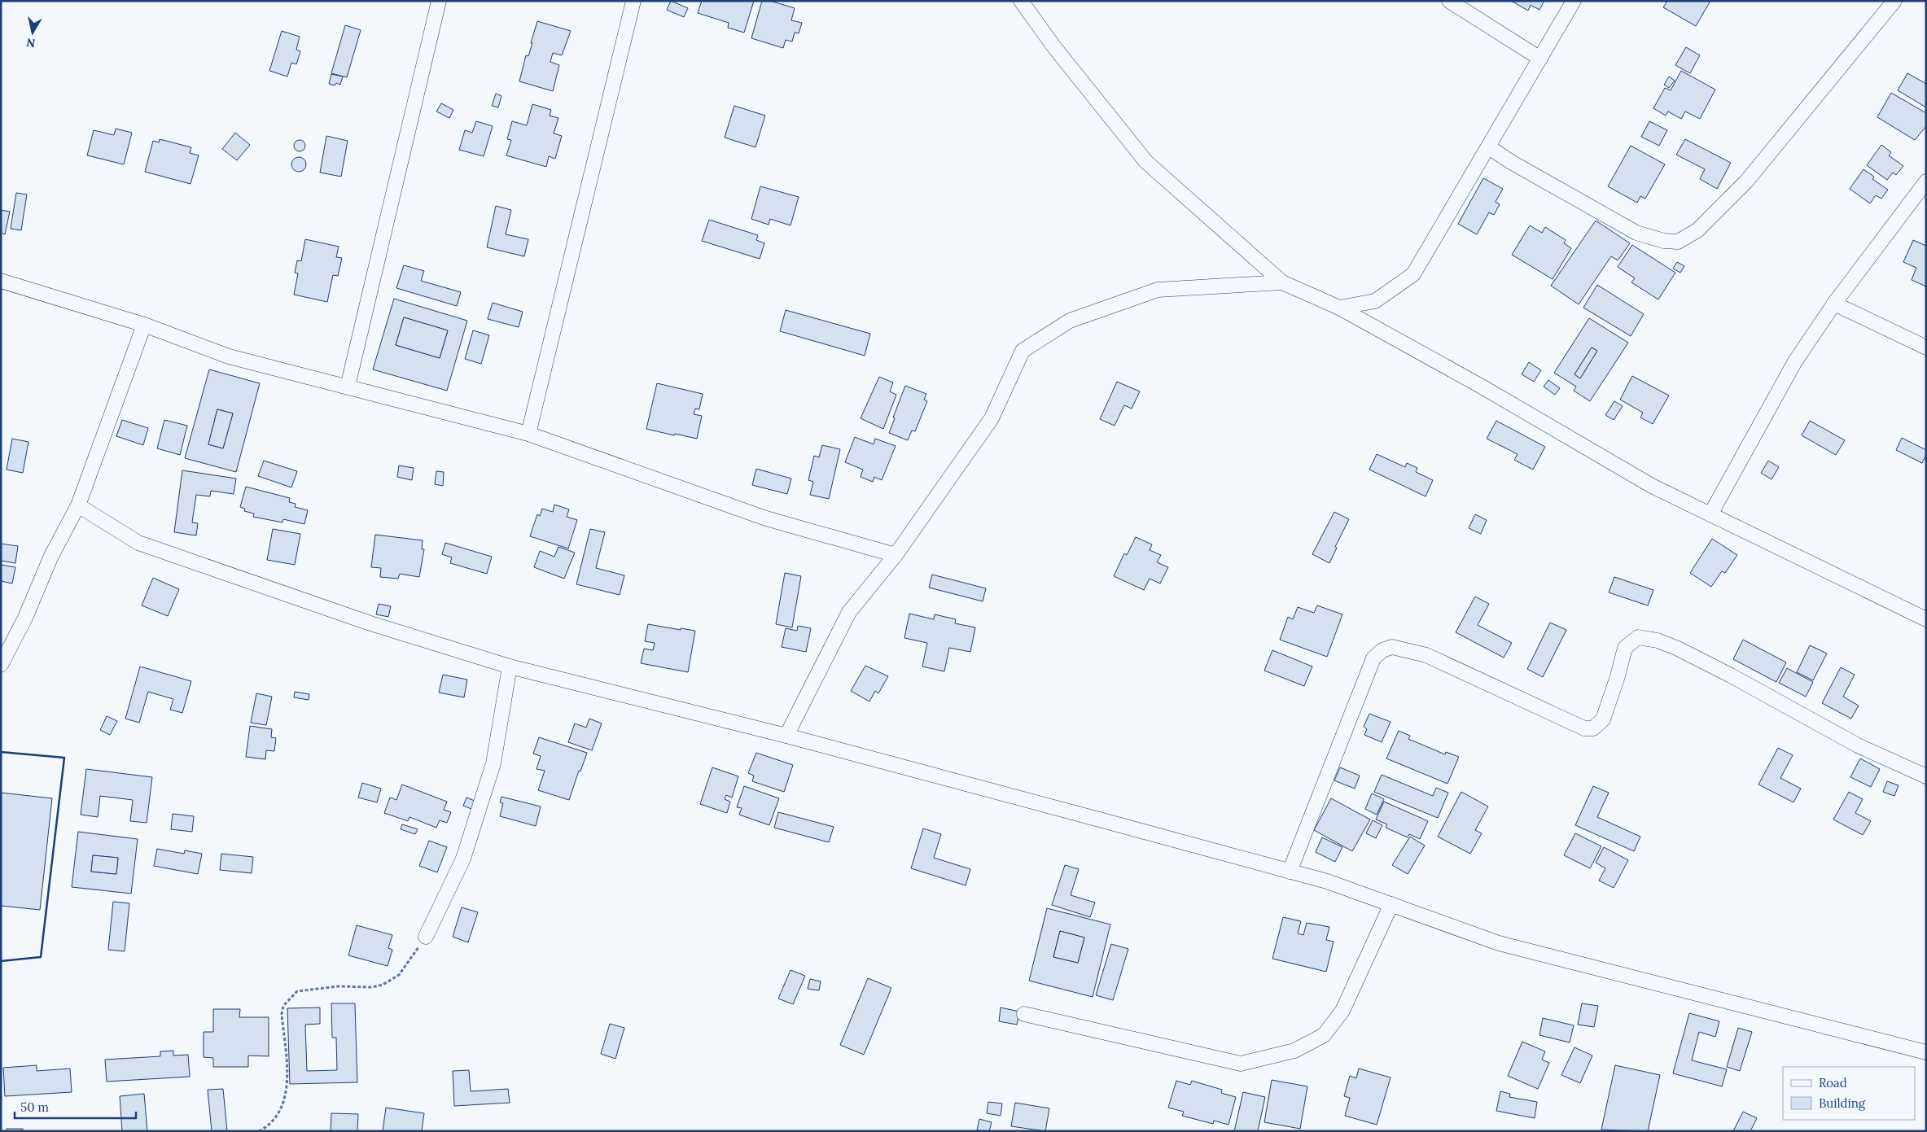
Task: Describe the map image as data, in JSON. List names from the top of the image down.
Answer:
{
  "legend": ["Road", "Building"],
  "scale_bar": "50 m",
  "north": "bottom"
}
